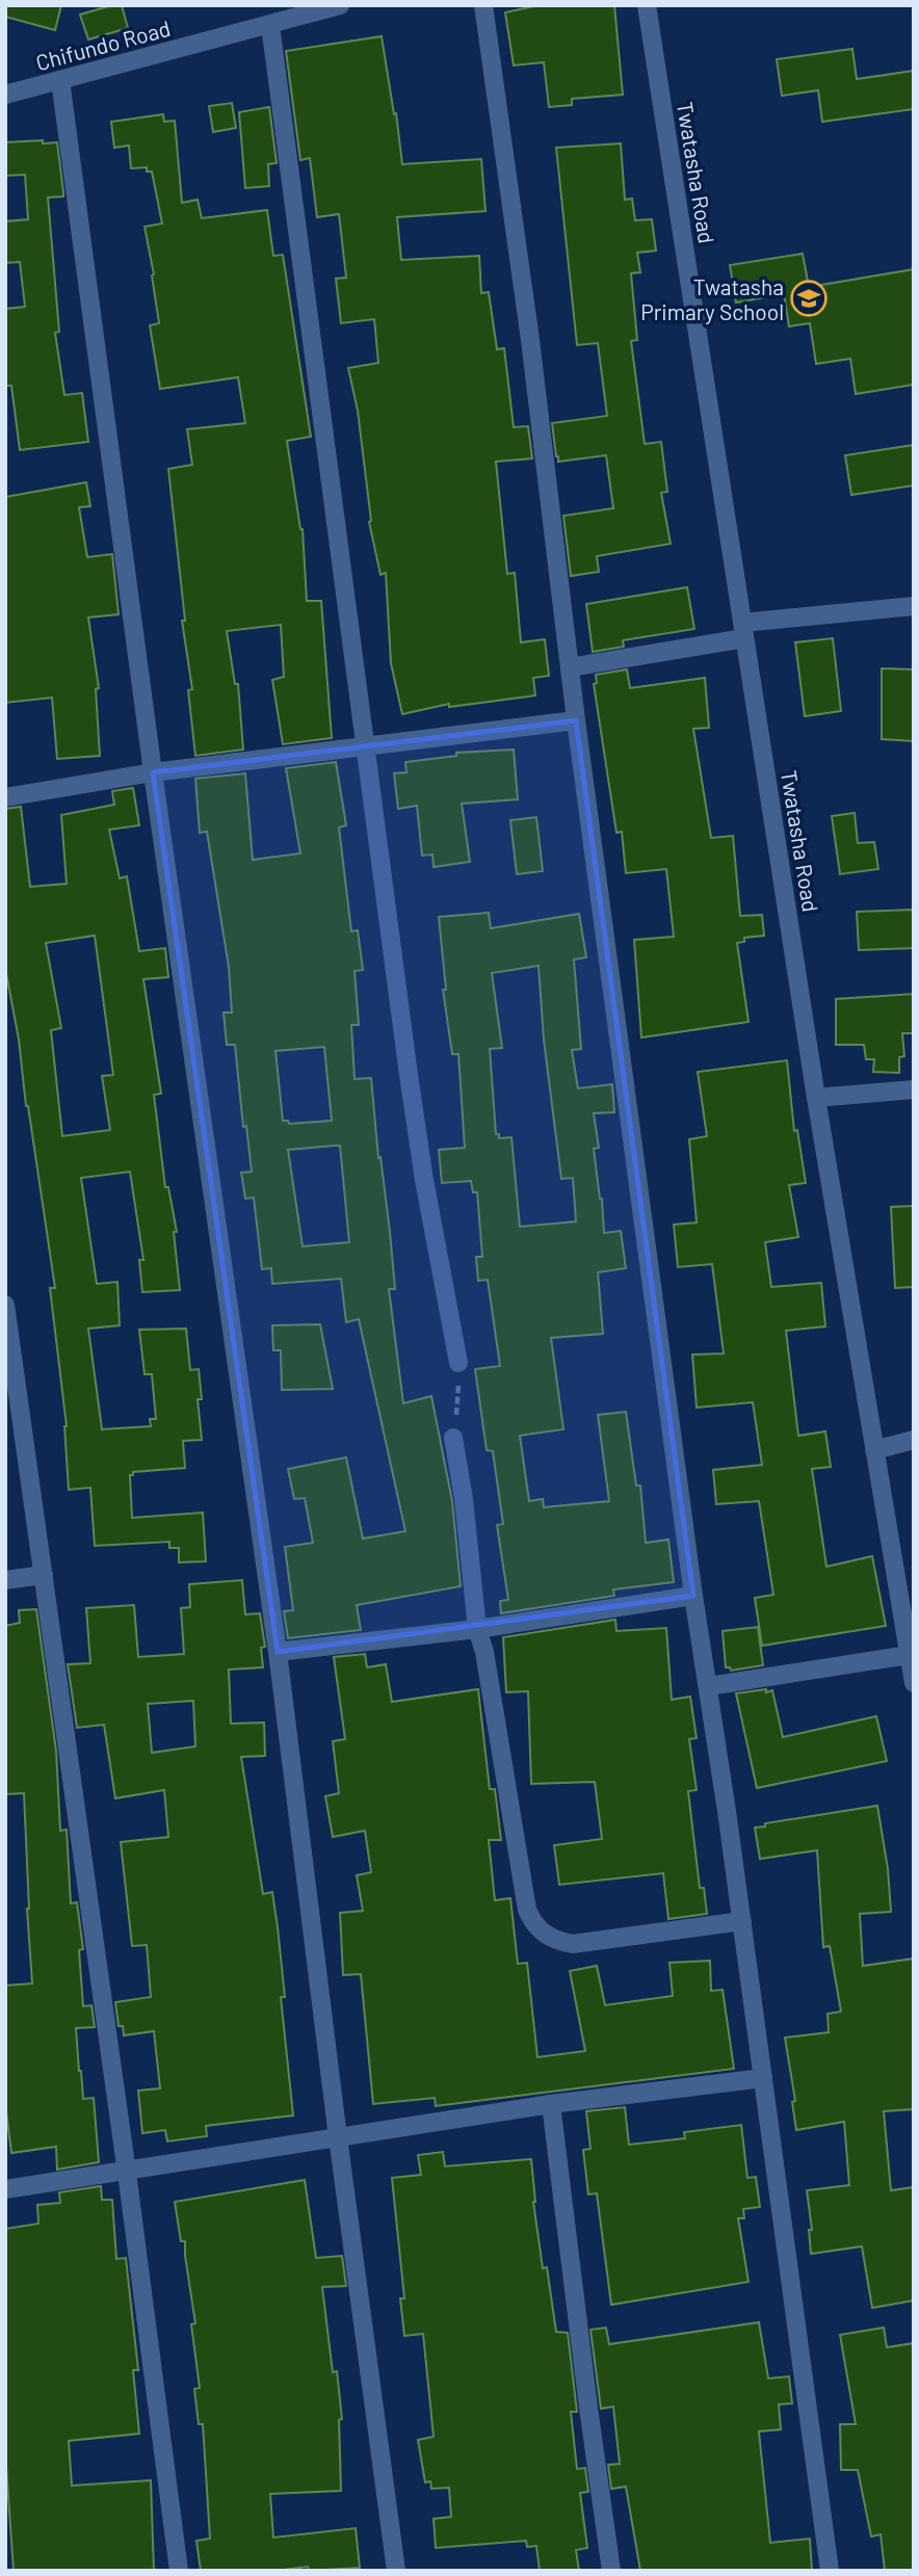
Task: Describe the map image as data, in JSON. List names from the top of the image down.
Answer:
{
  "streets": {
    "street": ["Chifundo Road", "Twatasha Road"]
  },
  "places": {
    "school or university": ["Twatasha Primary School"]
  }
}
